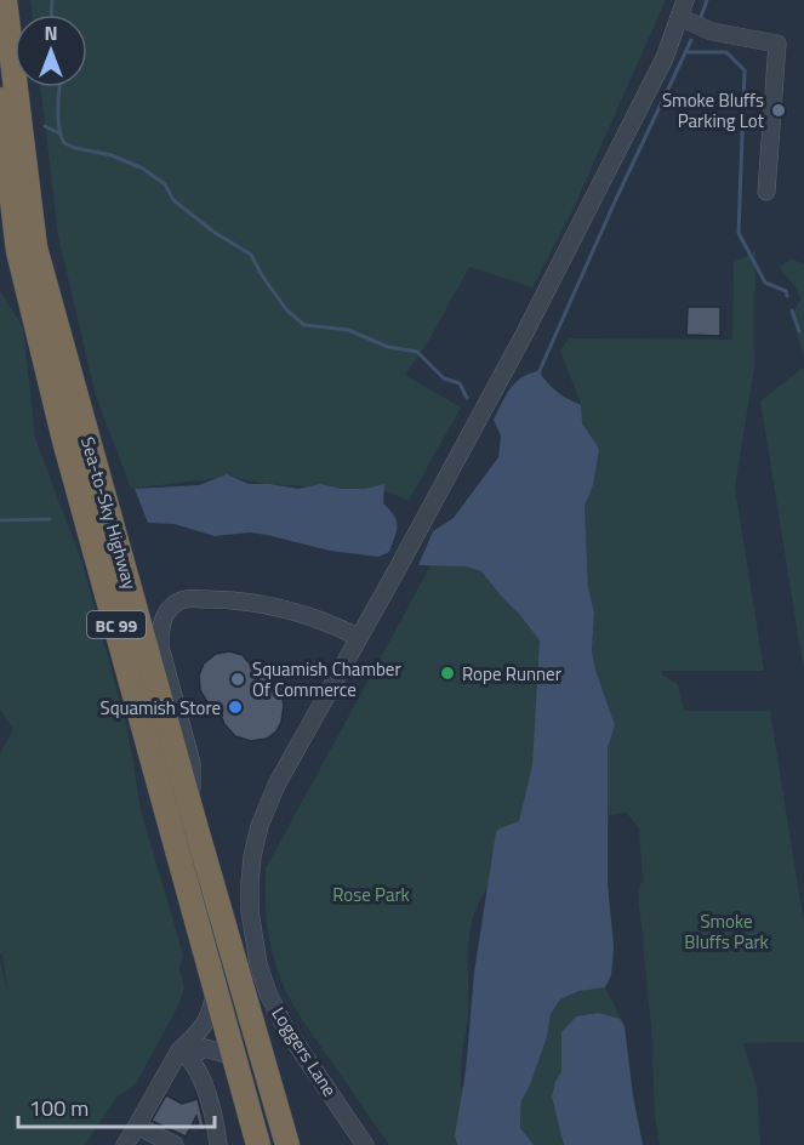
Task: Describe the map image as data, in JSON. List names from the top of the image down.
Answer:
{
  "streets": {
    "highway": ["Sea-to-Sky Highway", "BC 99"],
    "street": ["Loggers Lane"]
  },
  "parks": ["Rose Park", "Smoke Bluffs Park"],
  "places": [
    "Smoke Bluffs Parking Lot",
    "Rope Runner",
    "Squamish Chamber Of Commerce",
    "Squamish Store"
  ],
  "scale_bar": "100 m",
  "north": "top"
}
